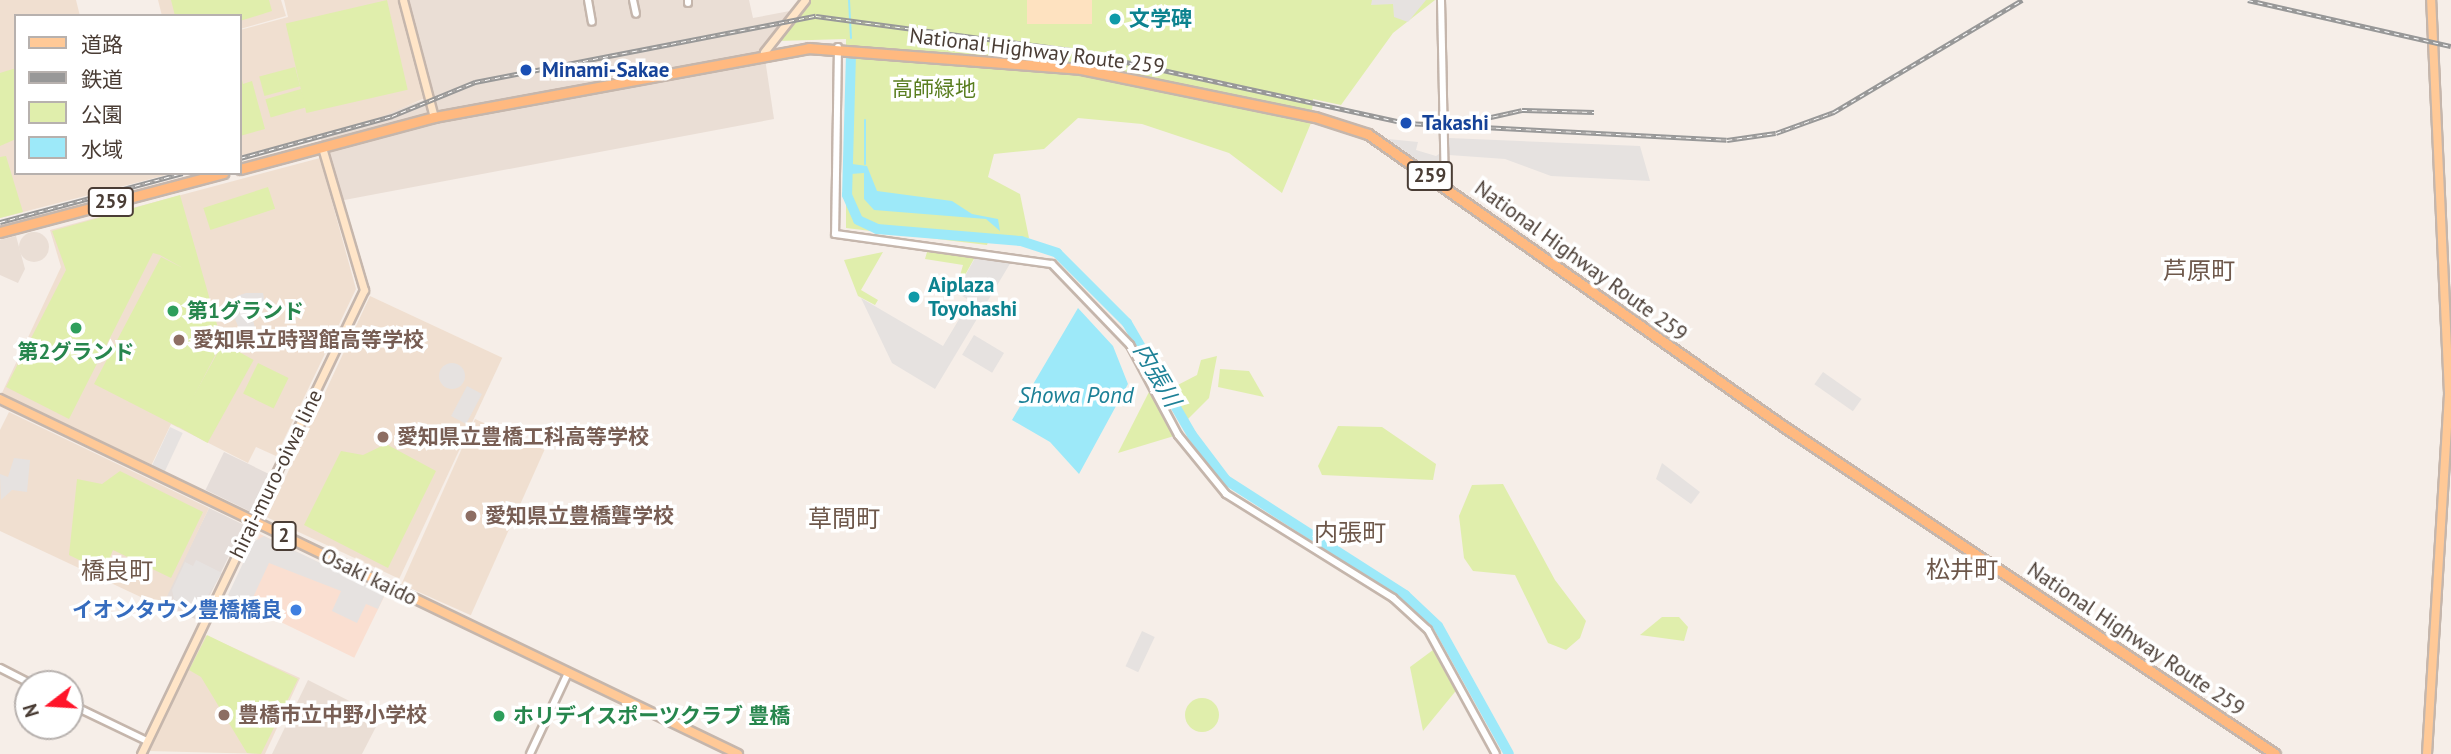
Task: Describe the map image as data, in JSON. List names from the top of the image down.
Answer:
{
  "streets": {
    "highway": ["National Highway Route 259", "259"],
    "main road": ["hirai-muro-oiwa line", "2", "Osaki kaido"]
  },
  "crossings": [
    ["National Highway Route 259", "hirai-muro-oiwa line"],
    ["hirai-muro-oiwa line", "Osaki kaido"]
  ],
  "districts": [
    "芦原町",
    "草間町",
    "内張町",
    "松井町",
    "橋良町"
  ],
  "water": ["内張川", "Showa Pond"],
  "parks": ["高師緑地"],
  "places": [
    "文学碑",
    "Minami-Sakae",
    "Takashi",
    "Aiplaza Toyohashi",
    "第1グランド",
    "第2グランド",
    "愛知県立時習館高等学校",
    "愛知県立豊橋工科高等学校",
    "愛知県立豊橋聾学校",
    "イオンタウン豊橋橋良",
    "豊橋市立中野小学校",
    "ホリデイスポーツクラブ 豊橋"
  ],
  "legend": [
    "道路",
    "鉄道",
    "公園",
    "水域"
  ],
  "north": "left"
}
